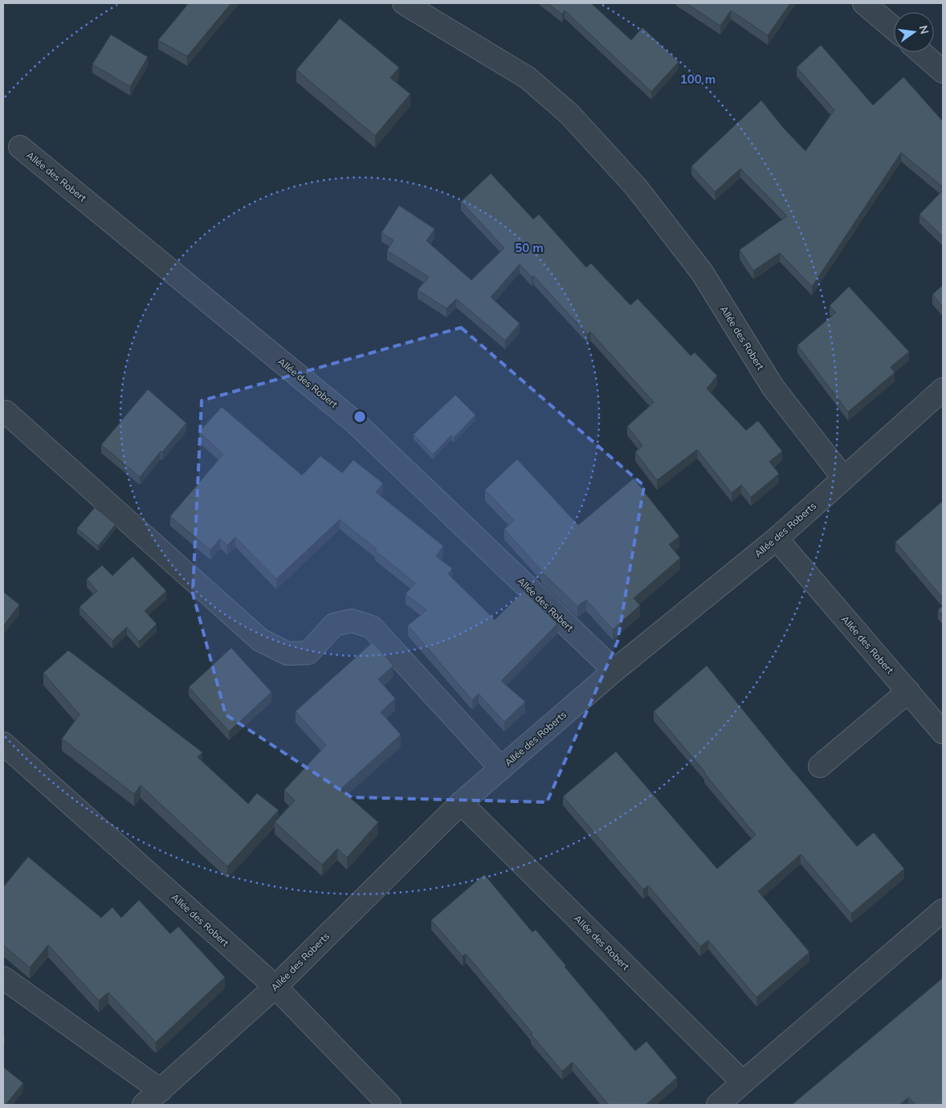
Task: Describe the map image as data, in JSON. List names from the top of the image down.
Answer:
{
  "streets": {
    "street": ["Allée des Robert", "Allée des Roberts"]
  },
  "crossings": [
    ["Allée des Robert", "Allée des Roberts"]
  ],
  "north": "right",
  "rings": ["100 m", "50 m"]
}
